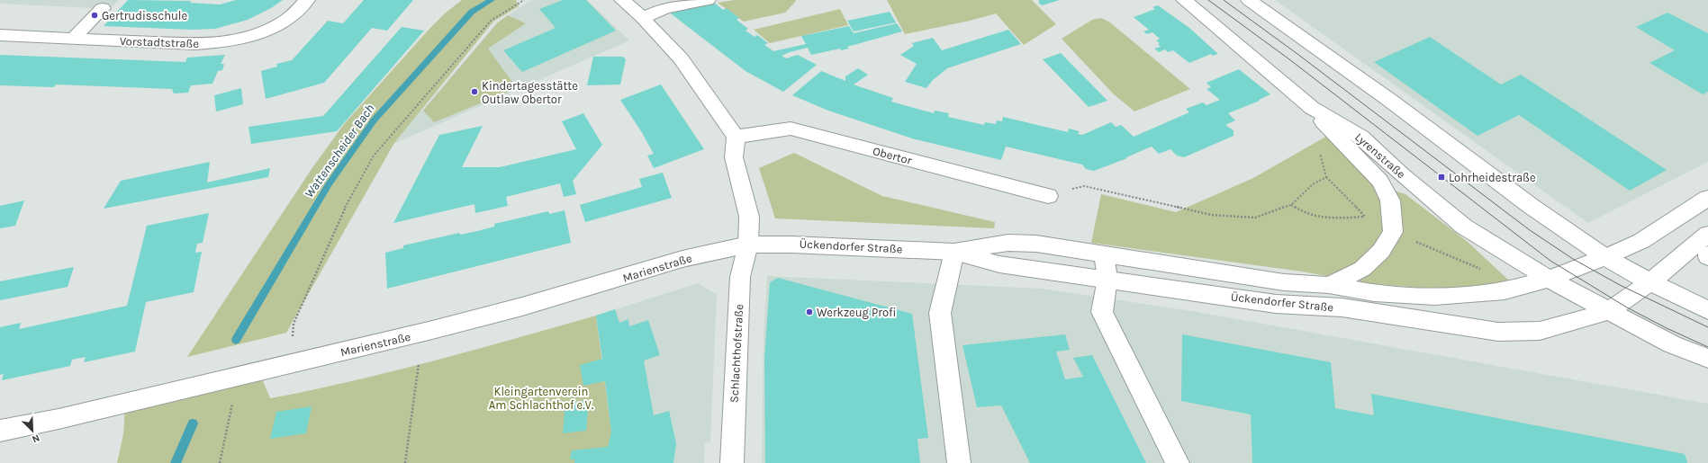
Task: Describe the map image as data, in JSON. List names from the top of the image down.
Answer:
{
  "streets": {
    "main road": [
      "Vorstadtstraße",
      "Obertor",
      "Lyrenstraße",
      "Ückendorfer Straße",
      "Marienstraße",
      "Schlachthofstraße"
    ]
  },
  "crossings": [
    ["Lyrenstraße", "Ückendorfer Straße"],
    ["Ückendorfer Straße", "Marienstraße"],
    ["Ückendorfer Straße", "Schlachthofstraße"],
    ["Marienstraße", "Schlachthofstraße"]
  ],
  "water": ["Wattenscheider Bach"],
  "parks": ["Kleingartenverein Am Schlachthof e.V."],
  "places": {
    "other": ["Gertrudisschule", "Kindertagesstätte Outlaw Obertor", "Werkzeug Profi"],
    "transit": ["Lohrheidestraße"]
  },
  "north": "bottom right"
}
